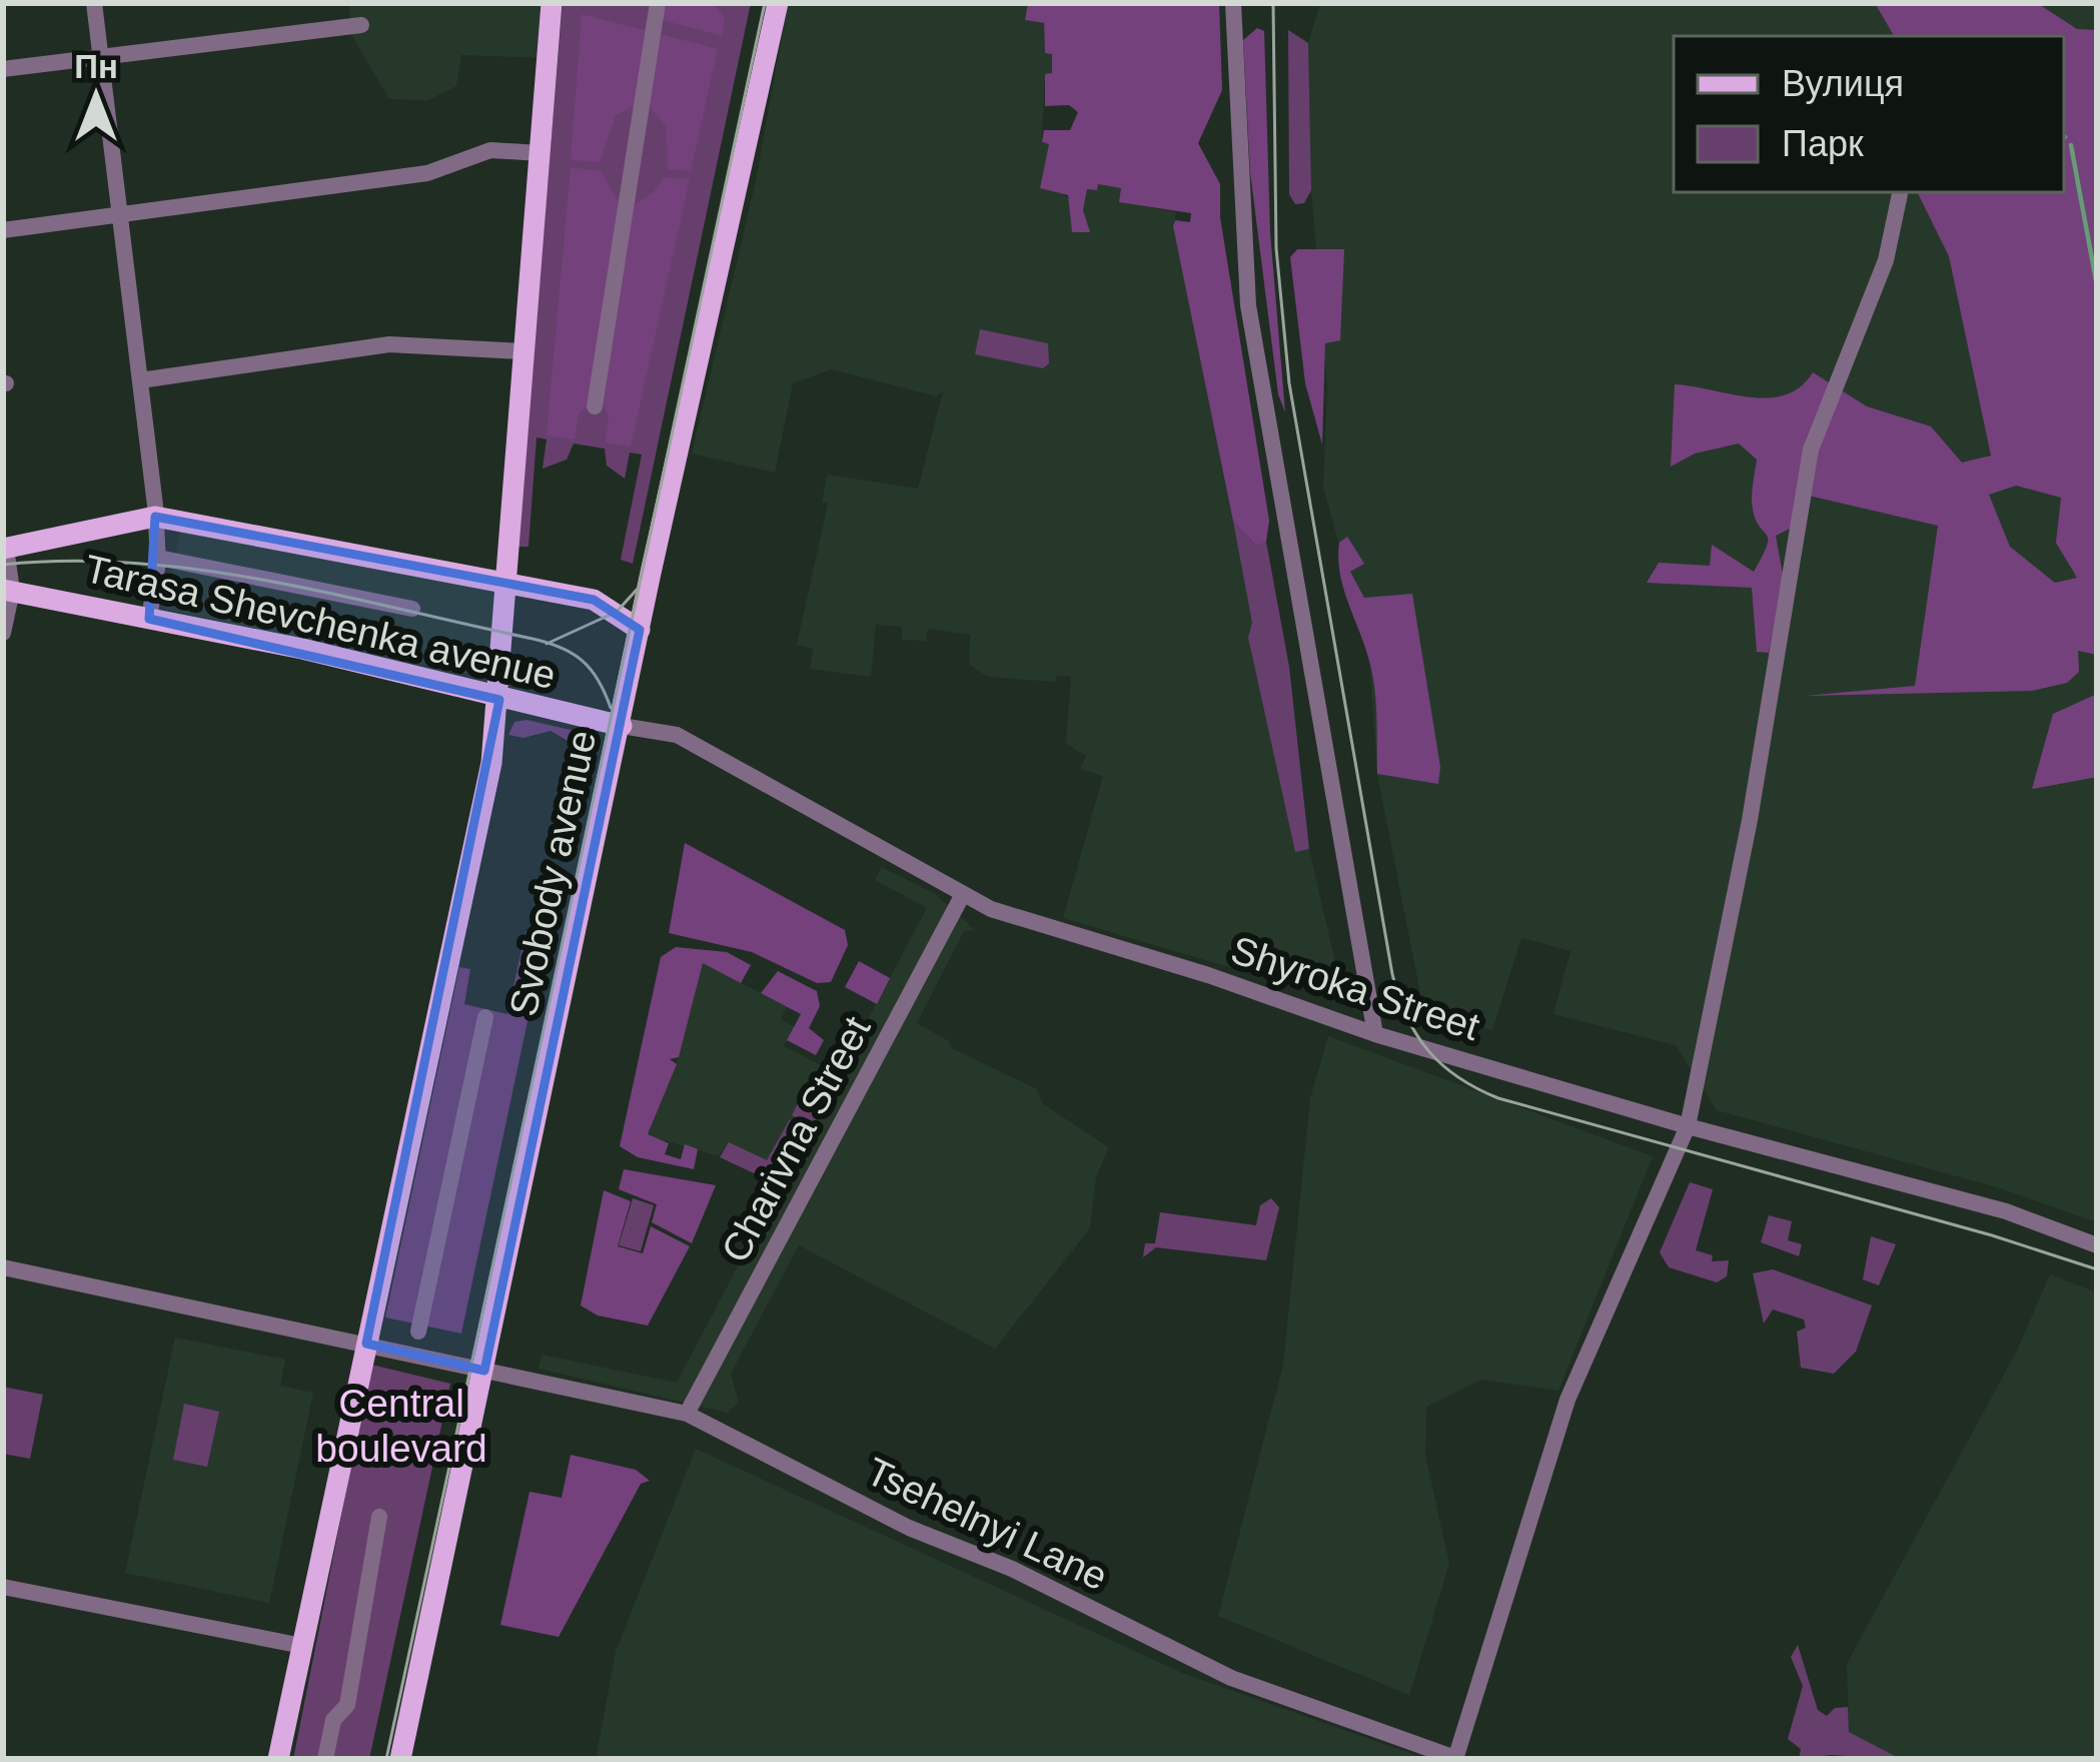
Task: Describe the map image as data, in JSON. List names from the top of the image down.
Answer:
{
  "streets": {
    "main road": ["Tarasa Shevchenka avenue", "Svobody avenue"],
    "street": ["Shyroka Street", "Charivna Street", "Tsehelnyi Lane"]
  },
  "crossings": [
    ["Tarasa Shevchenka avenue", "Svobody avenue"],
    ["Tarasa Shevchenka avenue", "Shyroka Street"],
    ["Svobody avenue", "Shyroka Street"],
    ["Svobody avenue", "Tsehelnyi Lane"],
    ["Shyroka Street", "Charivna Street"],
    ["Charivna Street", "Tsehelnyi Lane"]
  ],
  "parks": ["Central boulevard"],
  "legend": ["Вулиця", "Парк"],
  "north": "top"
}
